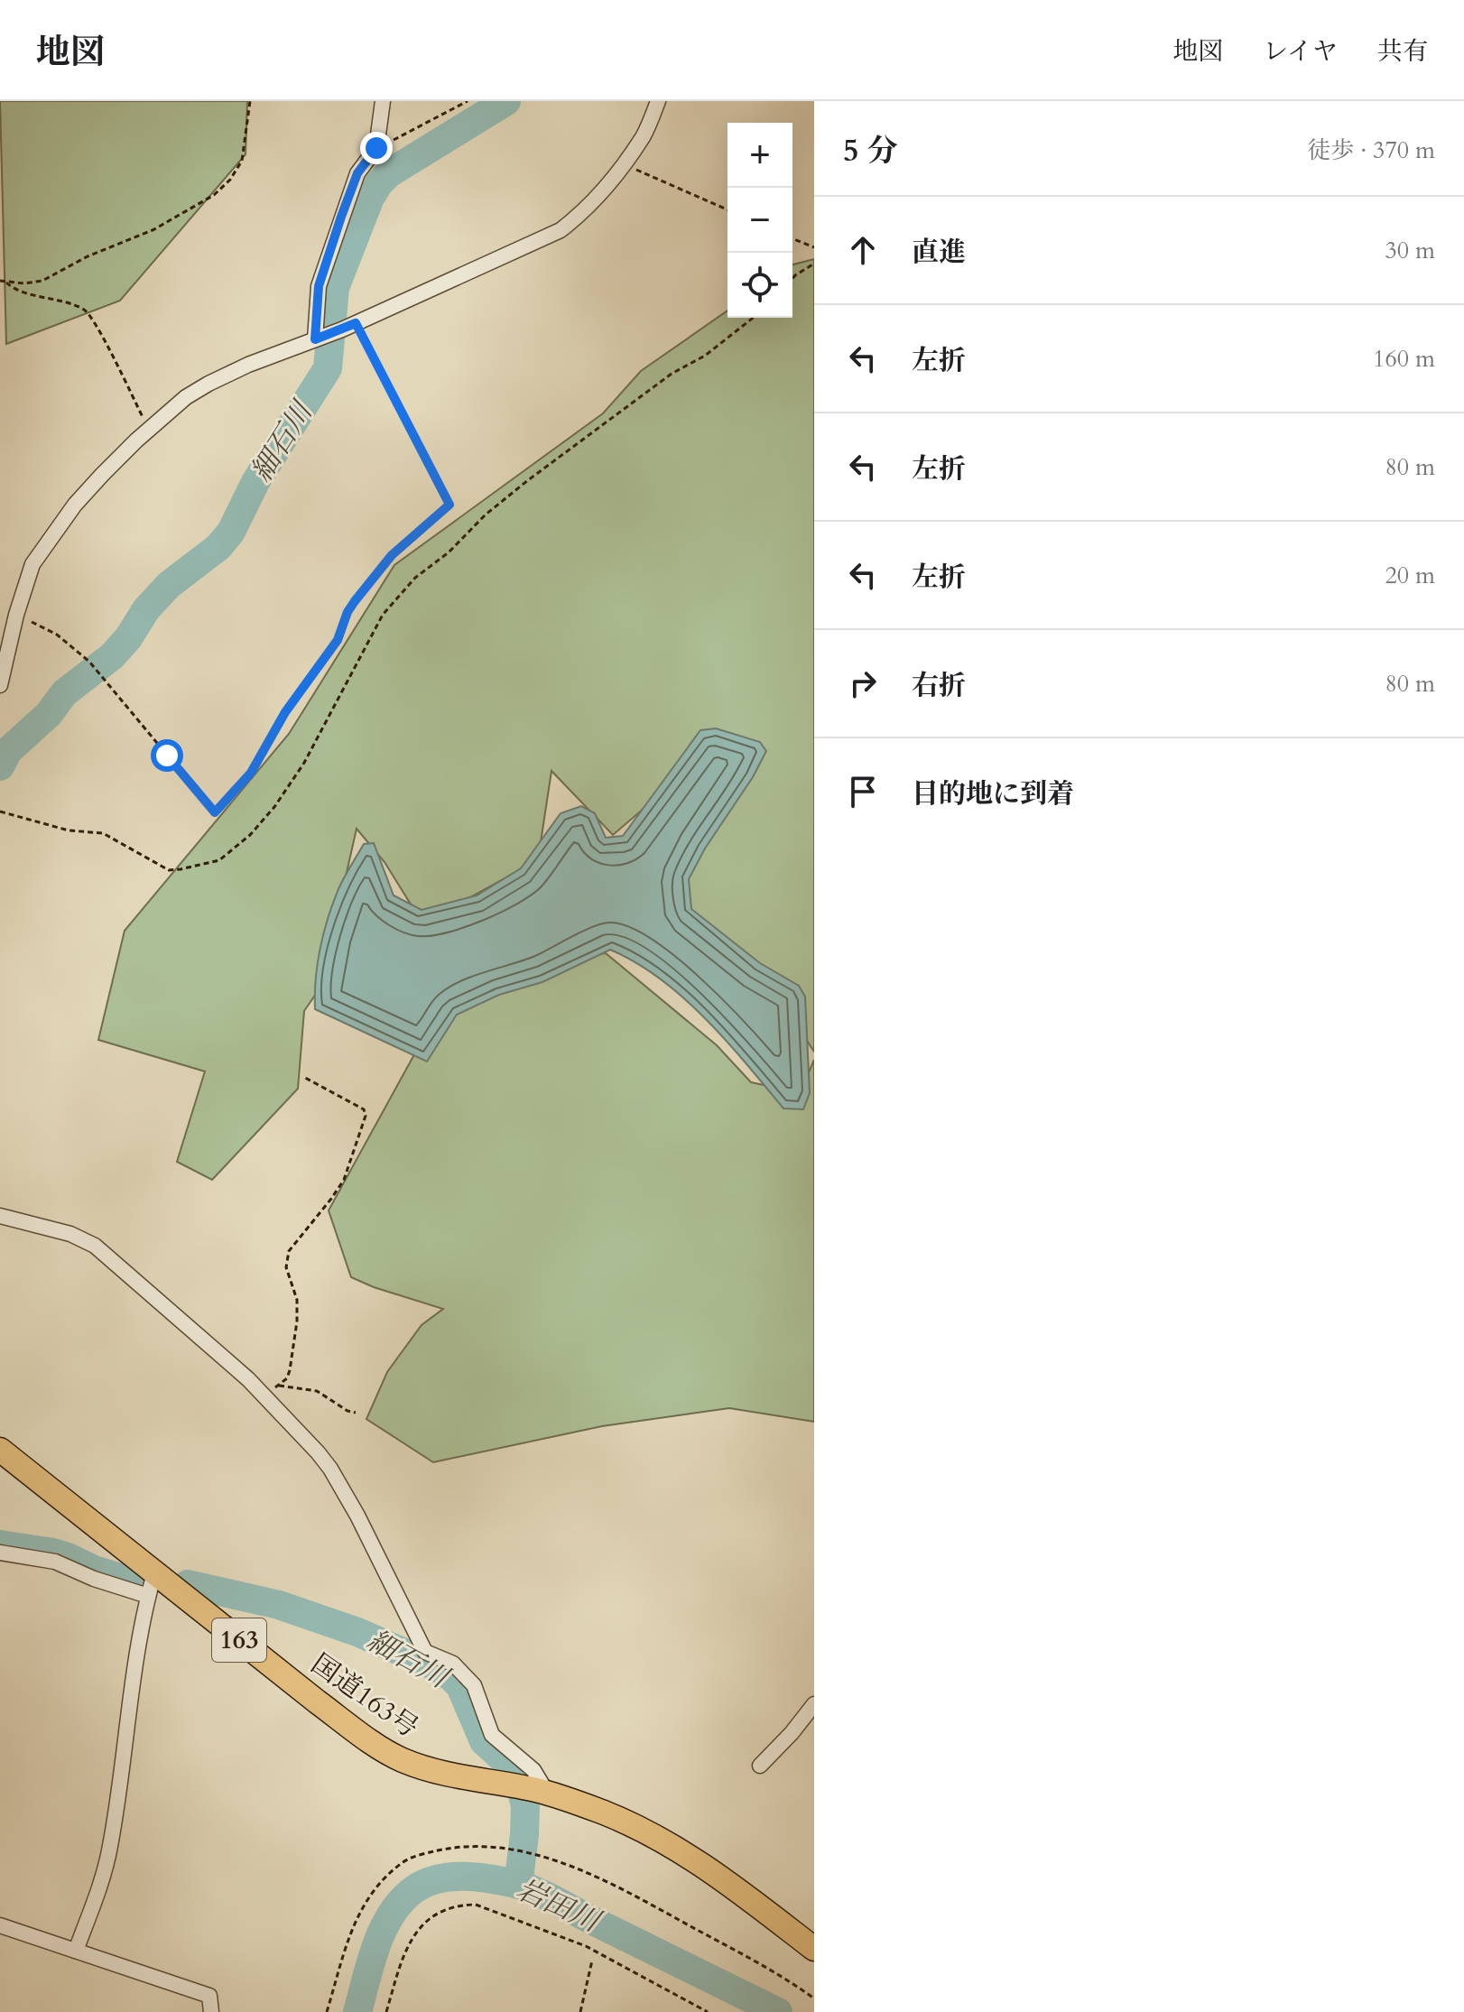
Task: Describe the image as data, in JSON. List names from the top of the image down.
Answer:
{
  "streets": {
    "highway": ["163", "国道163号"]
  },
  "water": ["細石川", "岩田川"],
  "page": {
    "header": "地図",
    "nav": ["地図", "レイヤ", "共有"],
    "heading": ["5 分", "徒歩 · 370 m"],
    "map_buttons": ["+", "−"],
    "list": [
      ["直進", "30 m"],
      ["左折", "160 m"],
      ["左折", "80 m"],
      ["左折", "20 m"],
      ["右折", "80 m"],
      "目的地に到着"
    ]
  }
}
